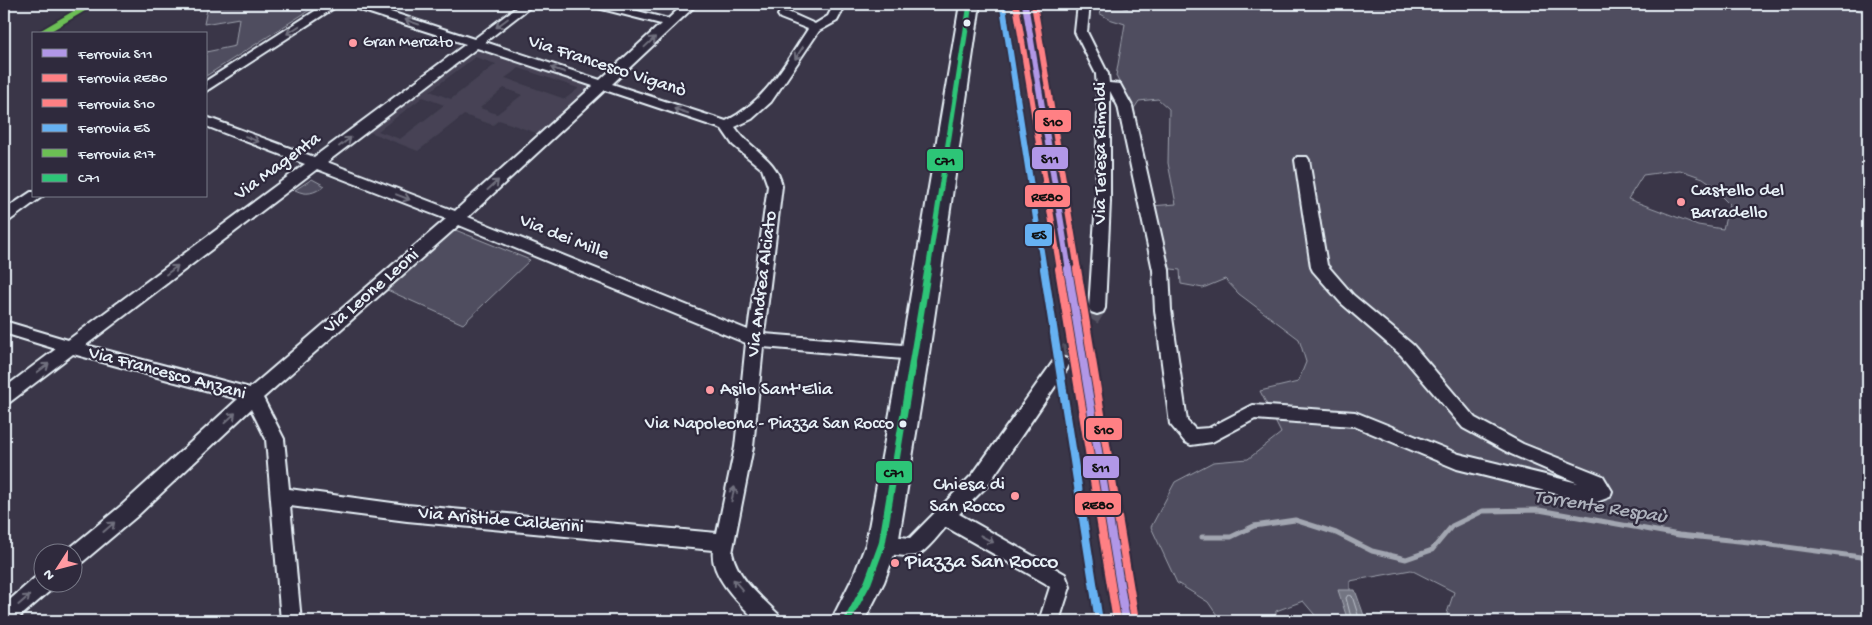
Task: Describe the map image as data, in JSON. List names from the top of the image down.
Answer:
{
  "streets": {
    "street": [
      "Via Francesco Viganò",
      "Via Teresa Rimoldi",
      "Via Magenta",
      "Via dei Mille",
      "Via Andrea Alciato",
      "Via Leone Leoni",
      "Via Francesco Anzani",
      "Via Aristide Calderini"
    ]
  },
  "crossings": [
    ["Via Francesco Viganò", "Via Magenta"],
    ["Via Francesco Viganò", "Via Andrea Alciato"],
    ["Via Francesco Viganò", "Via Leone Leoni"],
    ["Via Magenta", "Via dei Mille"],
    ["Via Magenta", "Via Francesco Anzani"],
    ["Via dei Mille", "Via Andrea Alciato"],
    ["Via dei Mille", "Via Leone Leoni"],
    ["Via Andrea Alciato", "Via Aristide Calderini"],
    ["Via Leone Leoni", "Via Francesco Anzani"],
    ["Via Francesco Anzani", "Via Aristide Calderini"]
  ],
  "one_way": [
    "Via Francesco Viganò",
    "Via dei Mille",
    "Via Andrea Alciato",
    "Via Leone Leoni"
  ],
  "water": ["Torrente Respaù"],
  "places": [
    "Gran Mercato",
    "Castello del Baradello",
    "Asilo Sant'Elia",
    "Via Napoleona - Piazza San Rocco",
    "Chiesa di San Rocco",
    "Piazza San Rocco"
  ],
  "lines": [
    "rail line S11",
    "rail line S10",
    "rail line R17",
    "transit line C71",
    "rail line RE80",
    "rail line ES"
  ],
  "legend": [
    "Ferrovia S11",
    "Ferrovia RE80",
    "Ferrovia S10",
    "Ferrovia ES",
    "Ferrovia R17",
    "C71"
  ],
  "north": "bottom left"
}
